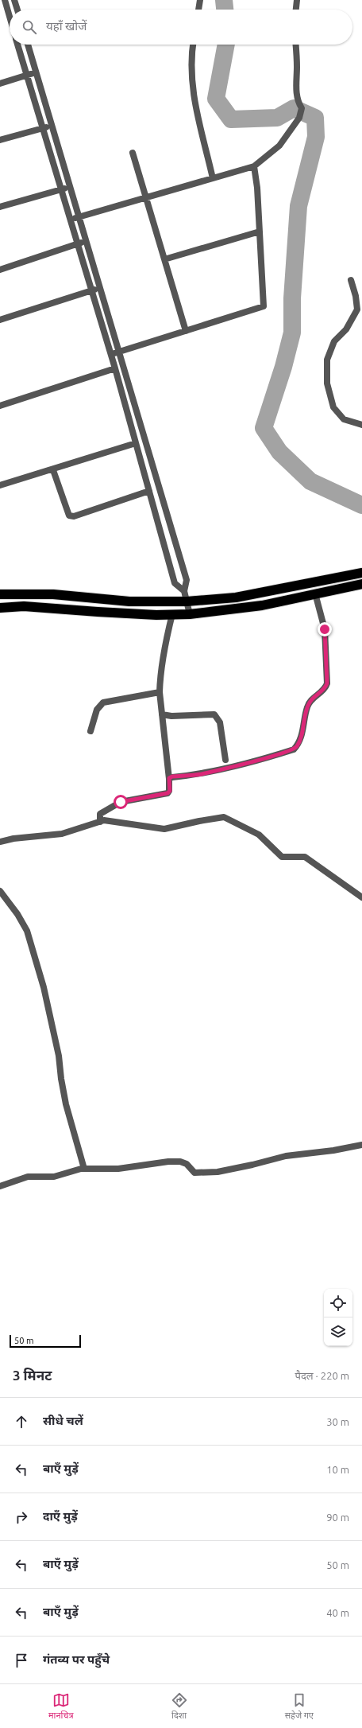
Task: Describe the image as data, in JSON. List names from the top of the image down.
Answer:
{
  "scale_bar": "50 m",
  "page": {
    "search": "यहाँ खोजें",
    "scale": "50 m",
    "heading": ["3 मिनट", "पैदल · 220 m"],
    "list": [
      ["सीधे चलें", "30 m"],
      ["बाएँ मुड़ें", "10 m"],
      ["दाएँ मुड़ें", "90 m"],
      ["बाएँ मुड़ें", "50 m"],
      ["बाएँ मुड़ें", "40 m"],
      "गंतव्य पर पहुँचे"
    ],
    "nav": ["मानचित्र", "दिशा", "सहेजे गए"]
  }
}
